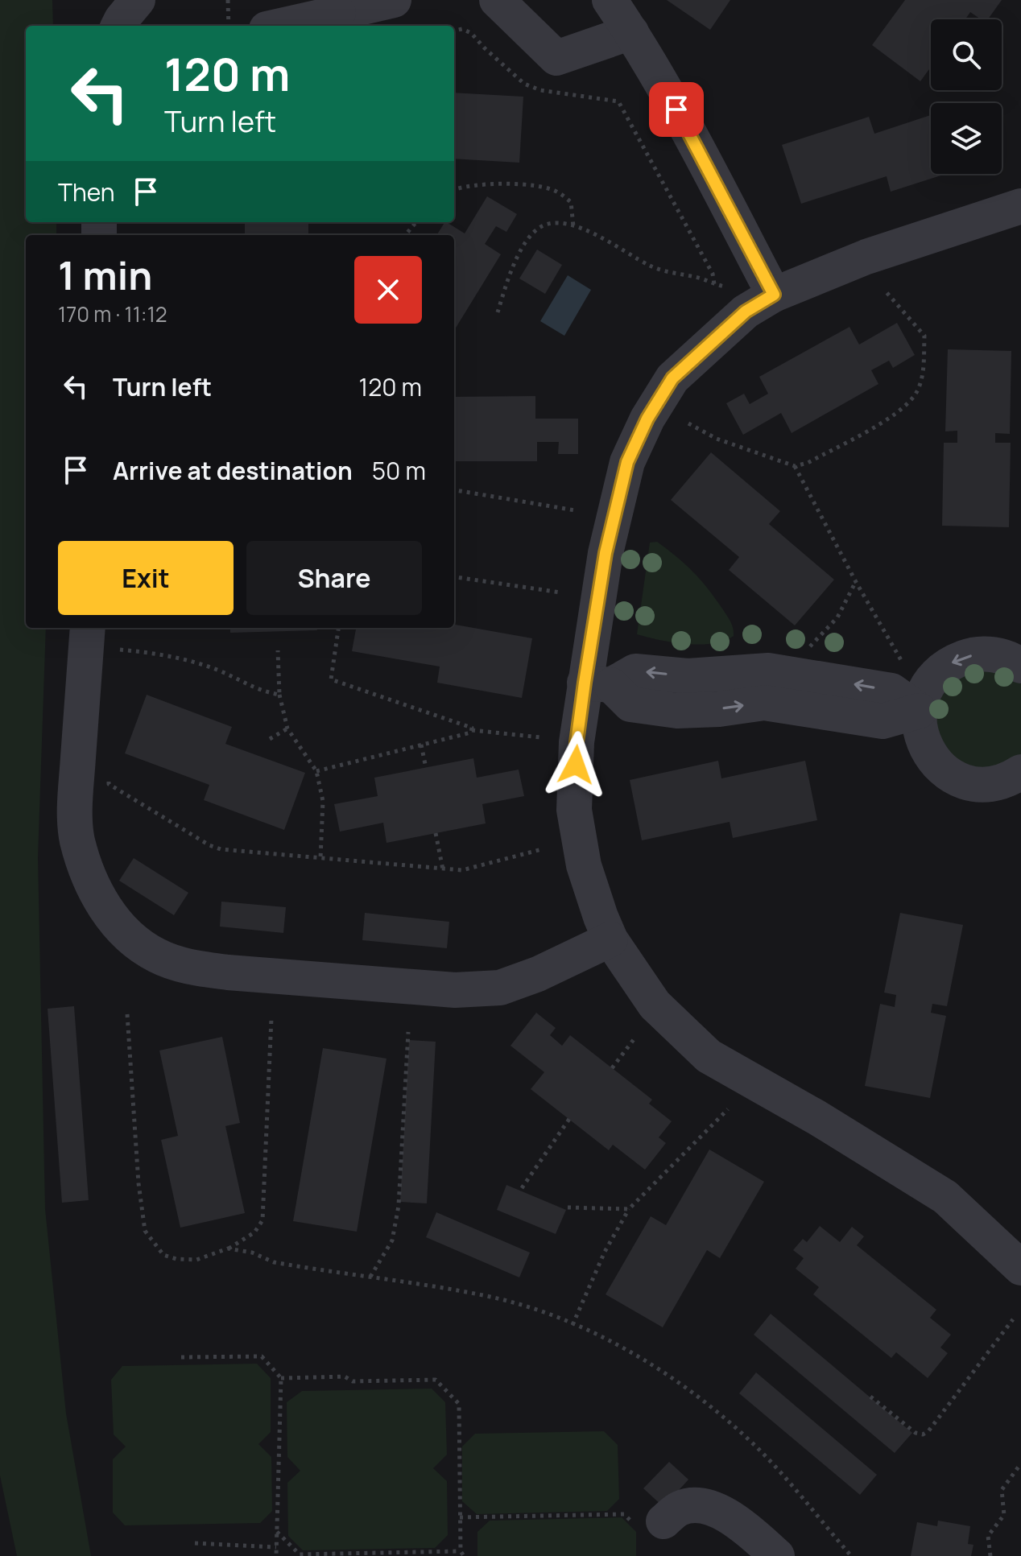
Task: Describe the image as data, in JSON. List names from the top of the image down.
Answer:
{
  "page": {
    "turn": ["120 m", "Turn left"],
    "then": "Then",
    "heading": ["1 min", "170 m · 11:12"],
    "list": [
      {
        "name": "Turn left",
        "value": "120 m"
      },
      {
        "name": "Arrive at destination",
        "value": "50 m"
      }
    ],
    "buttons": ["Exit", "Share"]
  }
}
